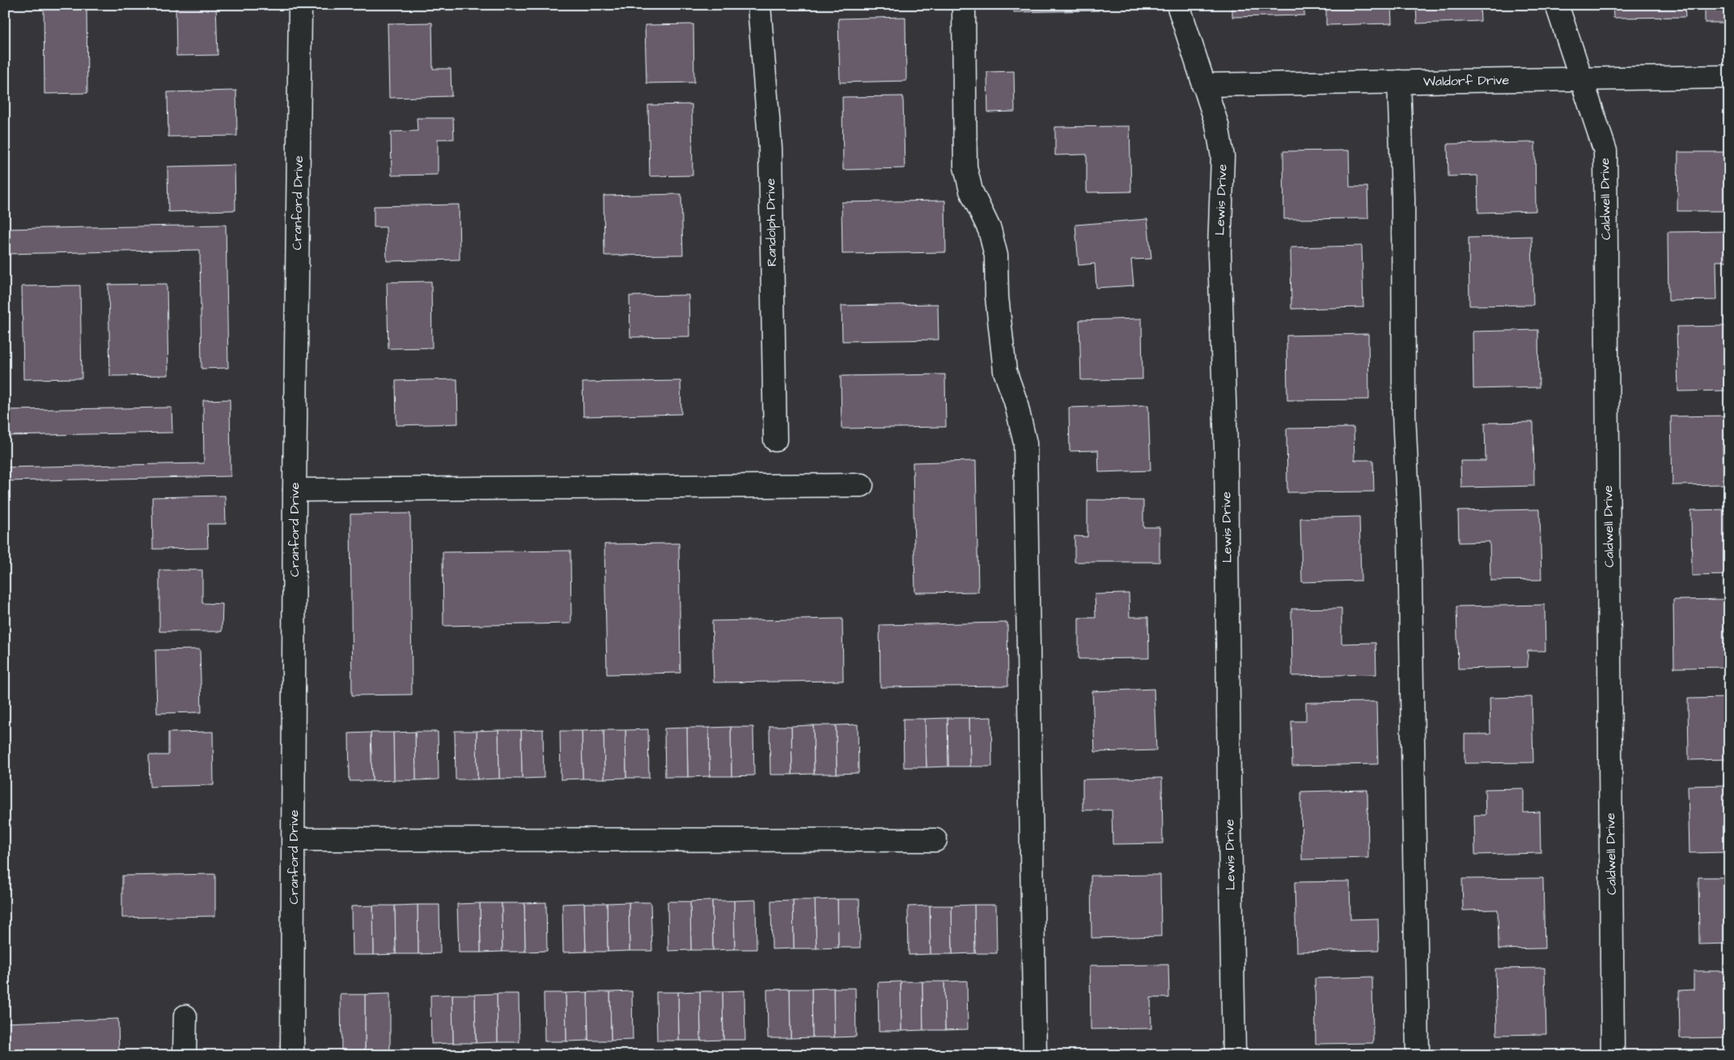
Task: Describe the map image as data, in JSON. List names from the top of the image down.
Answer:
{
  "streets": {
    "street": [
      "Waldorf Drive",
      "Caldwell Drive",
      "Lewis Drive",
      "Cranford Drive",
      "Randolph Drive"
    ]
  },
  "crossings": [
    ["Waldorf Drive", "Caldwell Drive"],
    ["Waldorf Drive", "Lewis Drive"]
  ]
}
